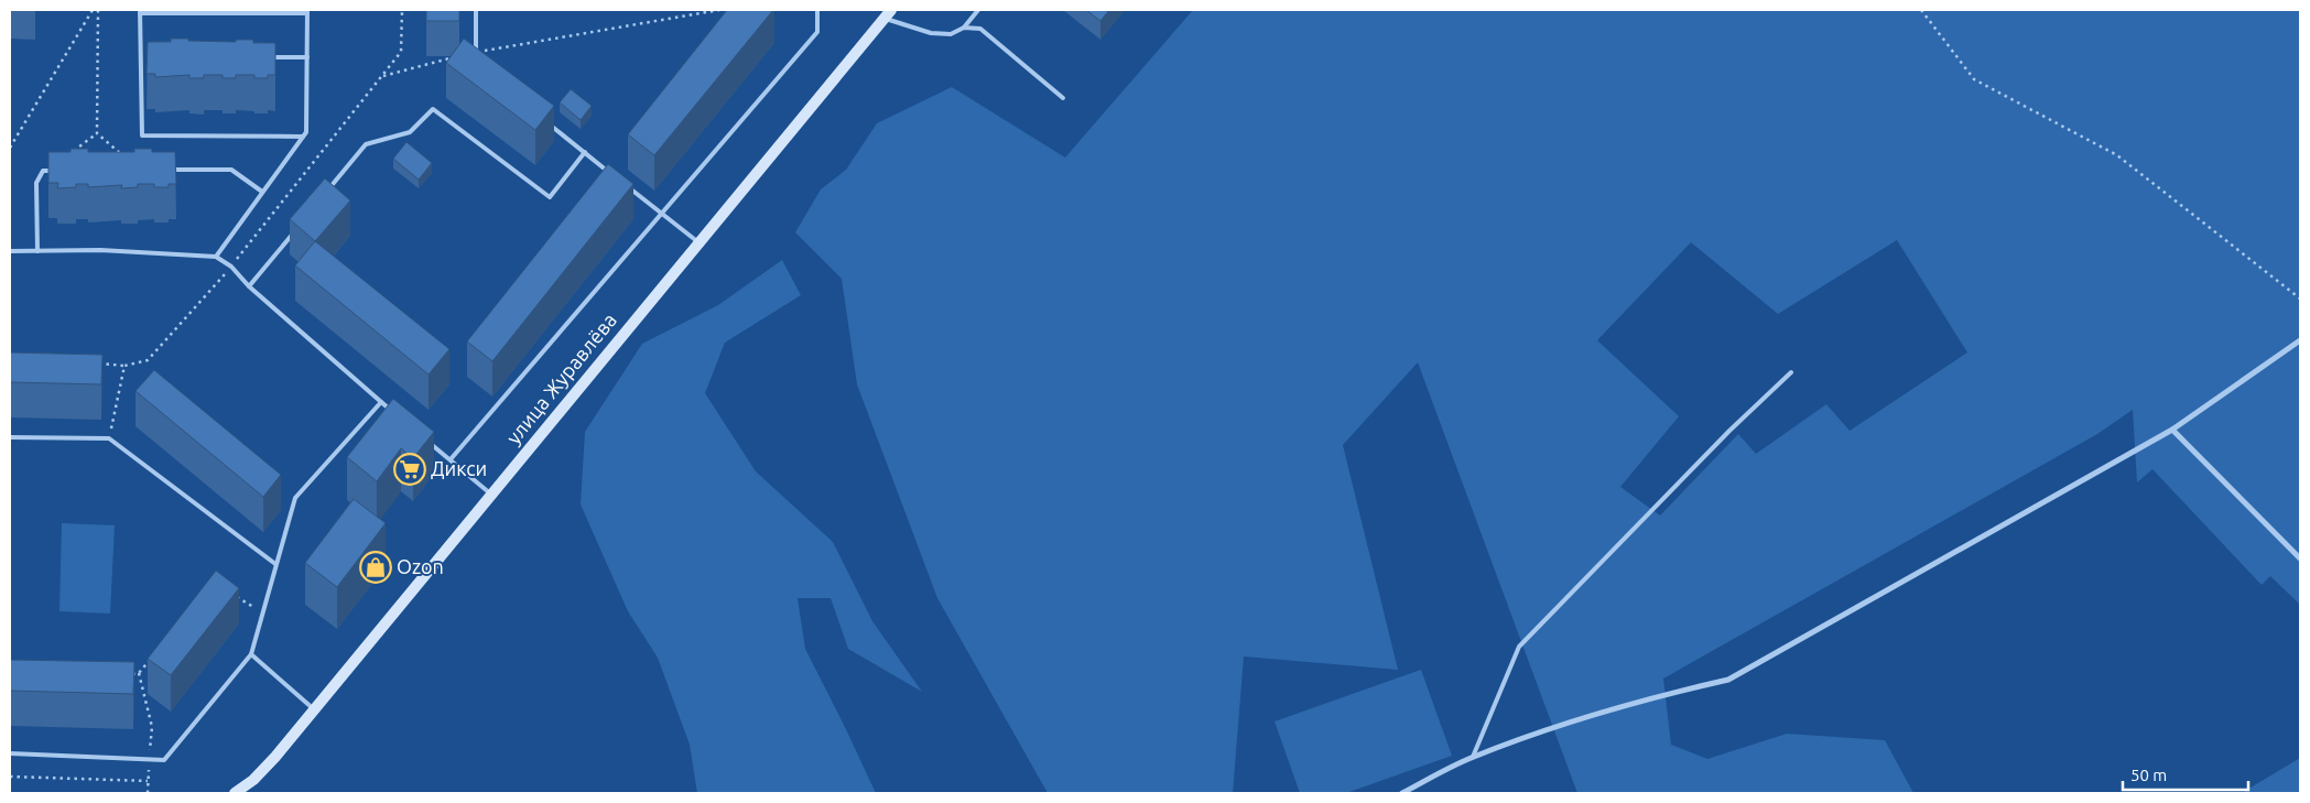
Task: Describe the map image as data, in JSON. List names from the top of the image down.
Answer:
{
  "streets": {
    "street": ["улица Журавлёва"]
  },
  "places": {
    "supermarket": ["Дикси"],
    "shop": ["Ozon"]
  },
  "scale_bar": "50 m"
}
